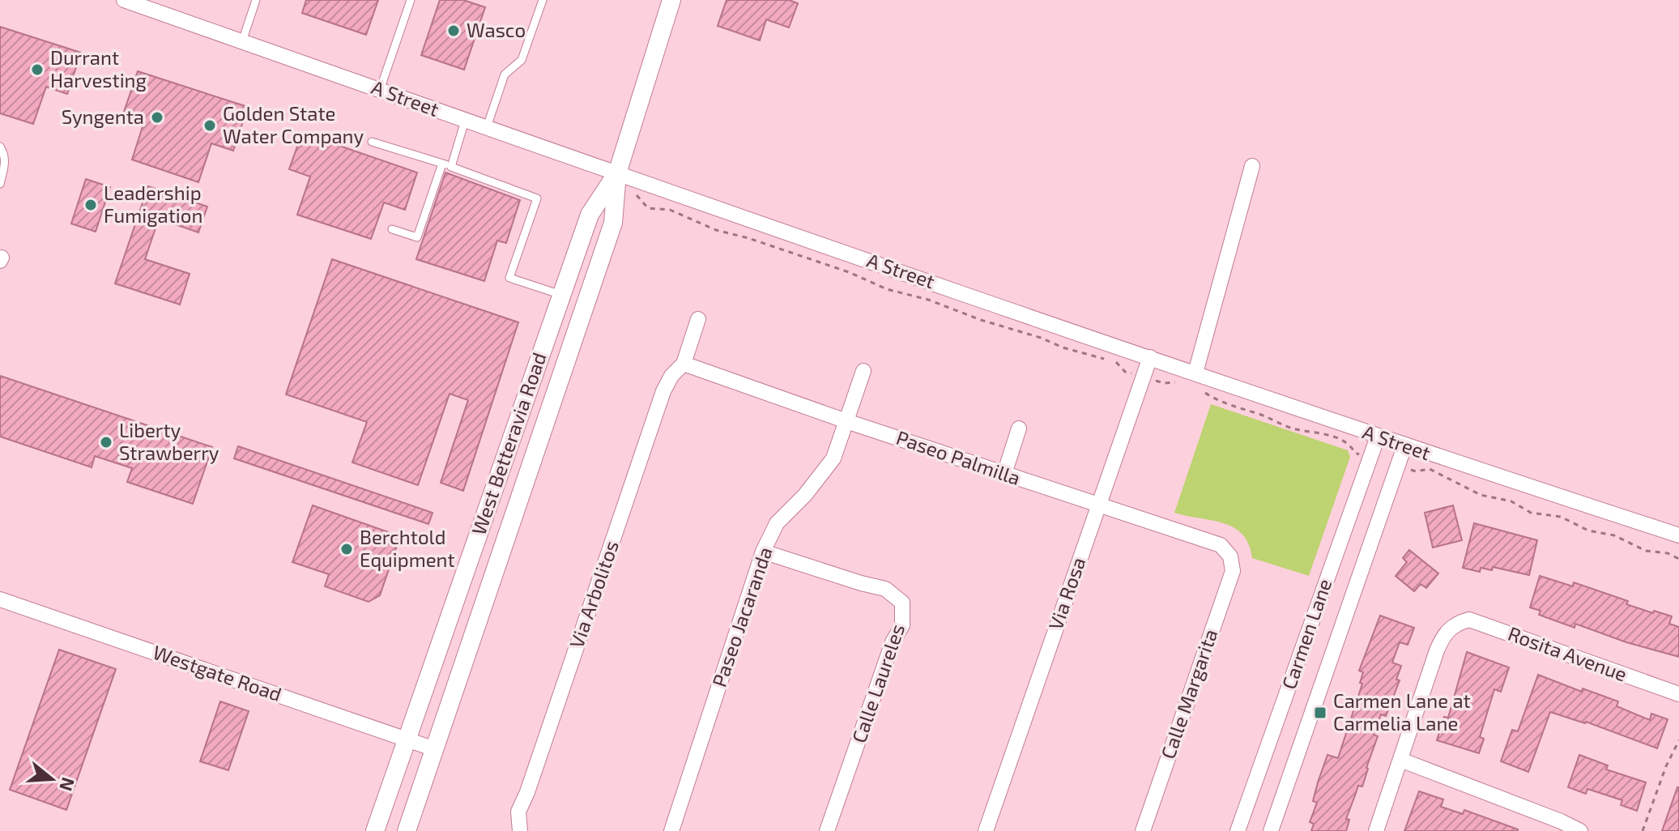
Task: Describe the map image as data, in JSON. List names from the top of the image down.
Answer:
{
  "streets": {
    "street": [
      "A Street",
      "West Betteravia Road",
      "Paseo Palmilla",
      "Via Rosa",
      "Via Arbolitos",
      "Paseo Jacaranda",
      "Carmen Lane",
      "Rosita Avenue",
      "Westgate Road",
      "Calle Laureles",
      "Calle Margarita"
    ]
  },
  "crossings": [
    ["A Street", "West Betteravia Road"],
    ["A Street", "Via Rosa"],
    ["A Street", "Carmen Lane"],
    ["West Betteravia Road", "Westgate Road"],
    ["Paseo Palmilla", "Via Rosa"],
    ["Paseo Palmilla", "Via Arbolitos"],
    ["Paseo Palmilla", "Paseo Jacaranda"],
    ["Paseo Palmilla", "Calle Margarita"],
    ["Paseo Jacaranda", "Calle Laureles"]
  ],
  "places": {
    "other": [
      "Wasco",
      "Durrant Harvesting",
      "Syngenta",
      "Golden State Water Company",
      "Leadership Fumigation",
      "Liberty Strawberry",
      "Berchtold Equipment"
    ],
    "transit": ["Carmen Lane at Carmelia Lane"]
  },
  "north": "right"
}
